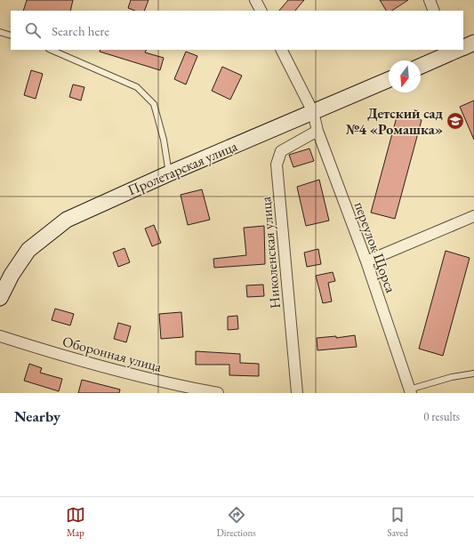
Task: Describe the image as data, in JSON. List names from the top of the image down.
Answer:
{
  "streets": {
    "street": [
      "Пролетарская улица",
      "переулок Щорса",
      "Николенская улица",
      "Оборонная улица"
    ]
  },
  "crossings": [
    ["Пролетарская улица", "переулок Щорса"],
    ["переулок Щорса", "Николенская улица"]
  ],
  "places": {
    "school or university": ["Детский сад №4 «Ромашка»"]
  },
  "north": "bottom",
  "page": {
    "search": "Search here",
    "heading": ["Nearby", "0 results"],
    "nav": ["Map", "Directions", "Saved"]
  }
}
